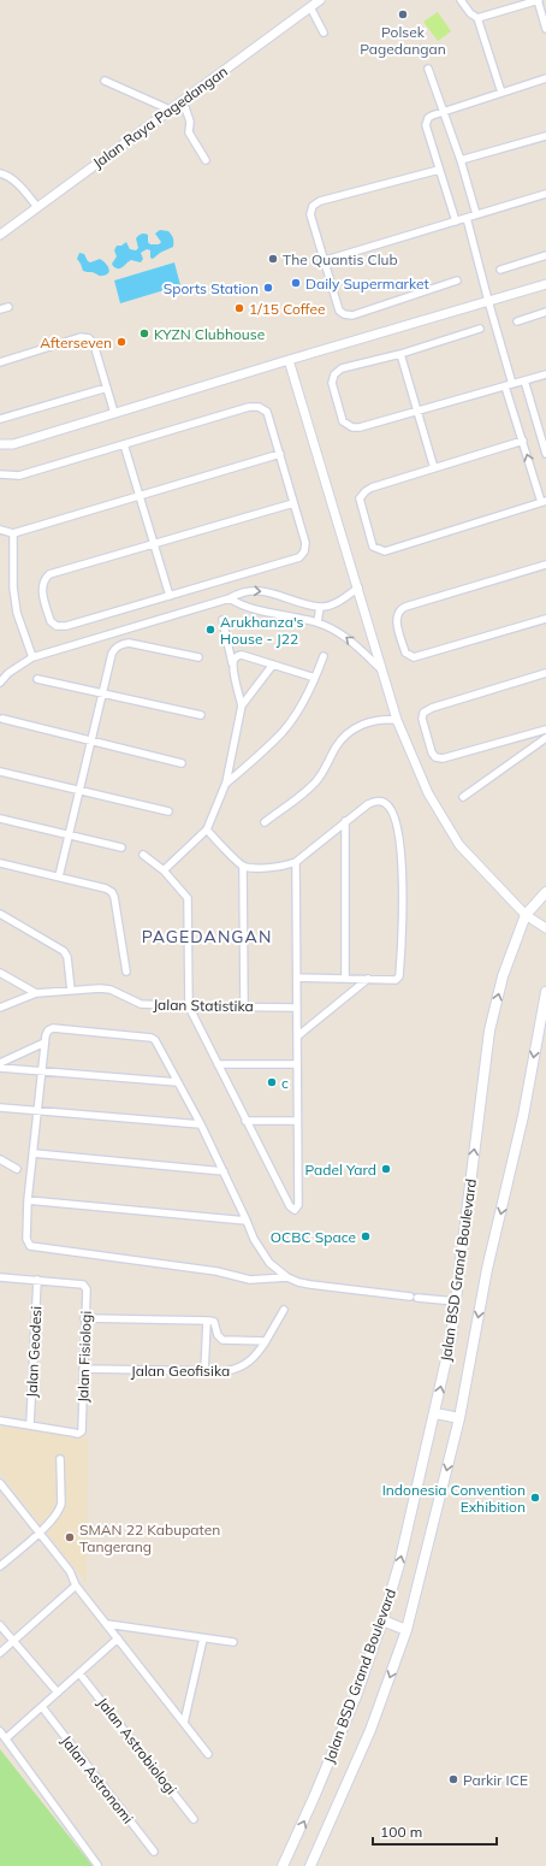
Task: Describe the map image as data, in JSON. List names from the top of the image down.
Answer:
{
  "streets": {
    "main road": ["Jalan BSD Grand Boulevard"],
    "street": [
      "Jalan Raya Pagedangan",
      "Jalan Statistika",
      "Jalan Geodesi",
      "Jalan Fisiologi",
      "Jalan Geofisika",
      "Jalan Astrobiologi",
      "Jalan Astronomi"
    ]
  },
  "crossings": [
    ["Jalan Geodesi", "Jalan Fisiologi"],
    ["Jalan Fisiologi", "Jalan Geofisika"]
  ],
  "districts": ["PAGEDANGAN"],
  "places": [
    "Polsek Pagedangan",
    "The Quantis Club",
    "Daily Supermarket",
    "Sports Station",
    "1/15 Coffee",
    "KYZN Clubhouse",
    "Afterseven",
    "Arukhanza's House - J22",
    "c",
    "Padel Yard",
    "OCBC Space",
    "Indonesia Convention Exhibition",
    "SMAN 22 Kabupaten Tangerang",
    "Parkir ICE"
  ],
  "scale_bar": "100 m"
}
